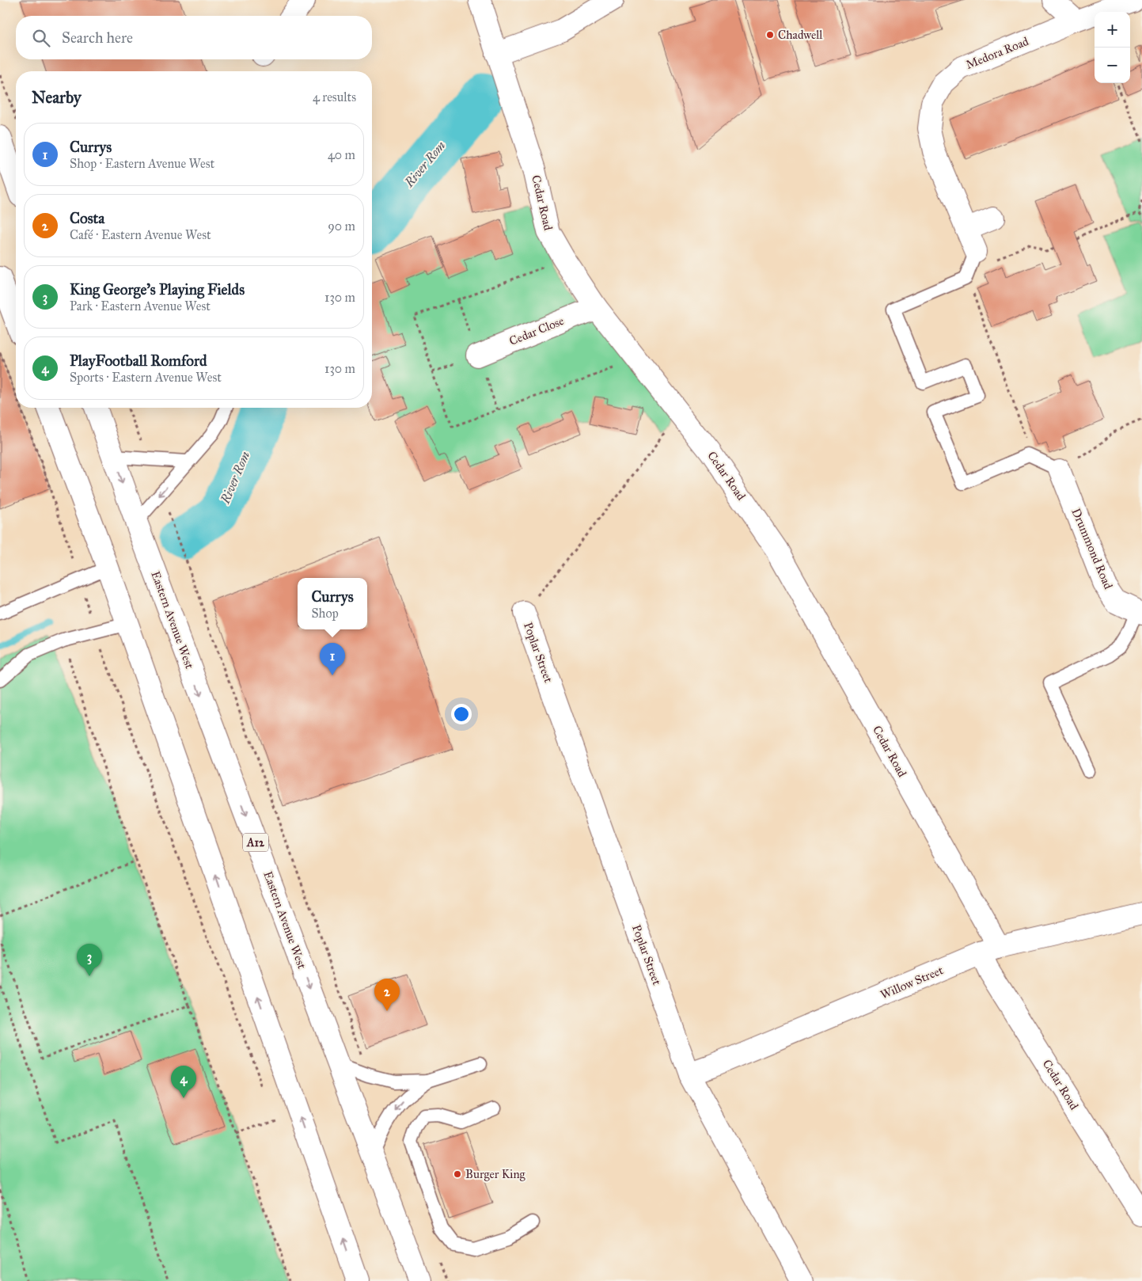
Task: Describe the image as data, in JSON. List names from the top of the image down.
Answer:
{
  "streets": {
    "main road": [
      "Medora Road",
      "Cedar Road",
      "Cedar Close",
      "Drummond Road",
      "Eastern Avenue West",
      "Poplar Street",
      "A12",
      "Willow Street"
    ]
  },
  "crossings": [
    ["Cedar Road", "Cedar Close"],
    ["Cedar Road", "Willow Street"],
    ["Poplar Street", "Willow Street"]
  ],
  "water": ["River Rom"],
  "places": ["Chadwell", "Burger King"],
  "page": {
    "map_buttons": ["+", "−"],
    "search": "Search here",
    "heading": ["Nearby", "4 results"],
    "list": [
      {
        "mark": "1",
        "name": "Currys",
        "note": "Shop · Eastern Avenue West",
        "value": "40 m"
      },
      {
        "mark": "2",
        "name": "Costa",
        "note": "Café · Eastern Avenue West",
        "value": "90 m"
      },
      {
        "mark": "3",
        "name": "King George's Playing Fields",
        "note": "Park · Eastern Avenue West",
        "value": "130 m"
      },
      {
        "mark": "4",
        "name": "PlayFootball Romford",
        "note": "Sports · Eastern Avenue West",
        "value": "130 m"
      }
    ],
    "popup": ["Currys", "Shop"],
    "pins": [
      "1",
      "3",
      "2",
      "4"
    ]
  }
}
